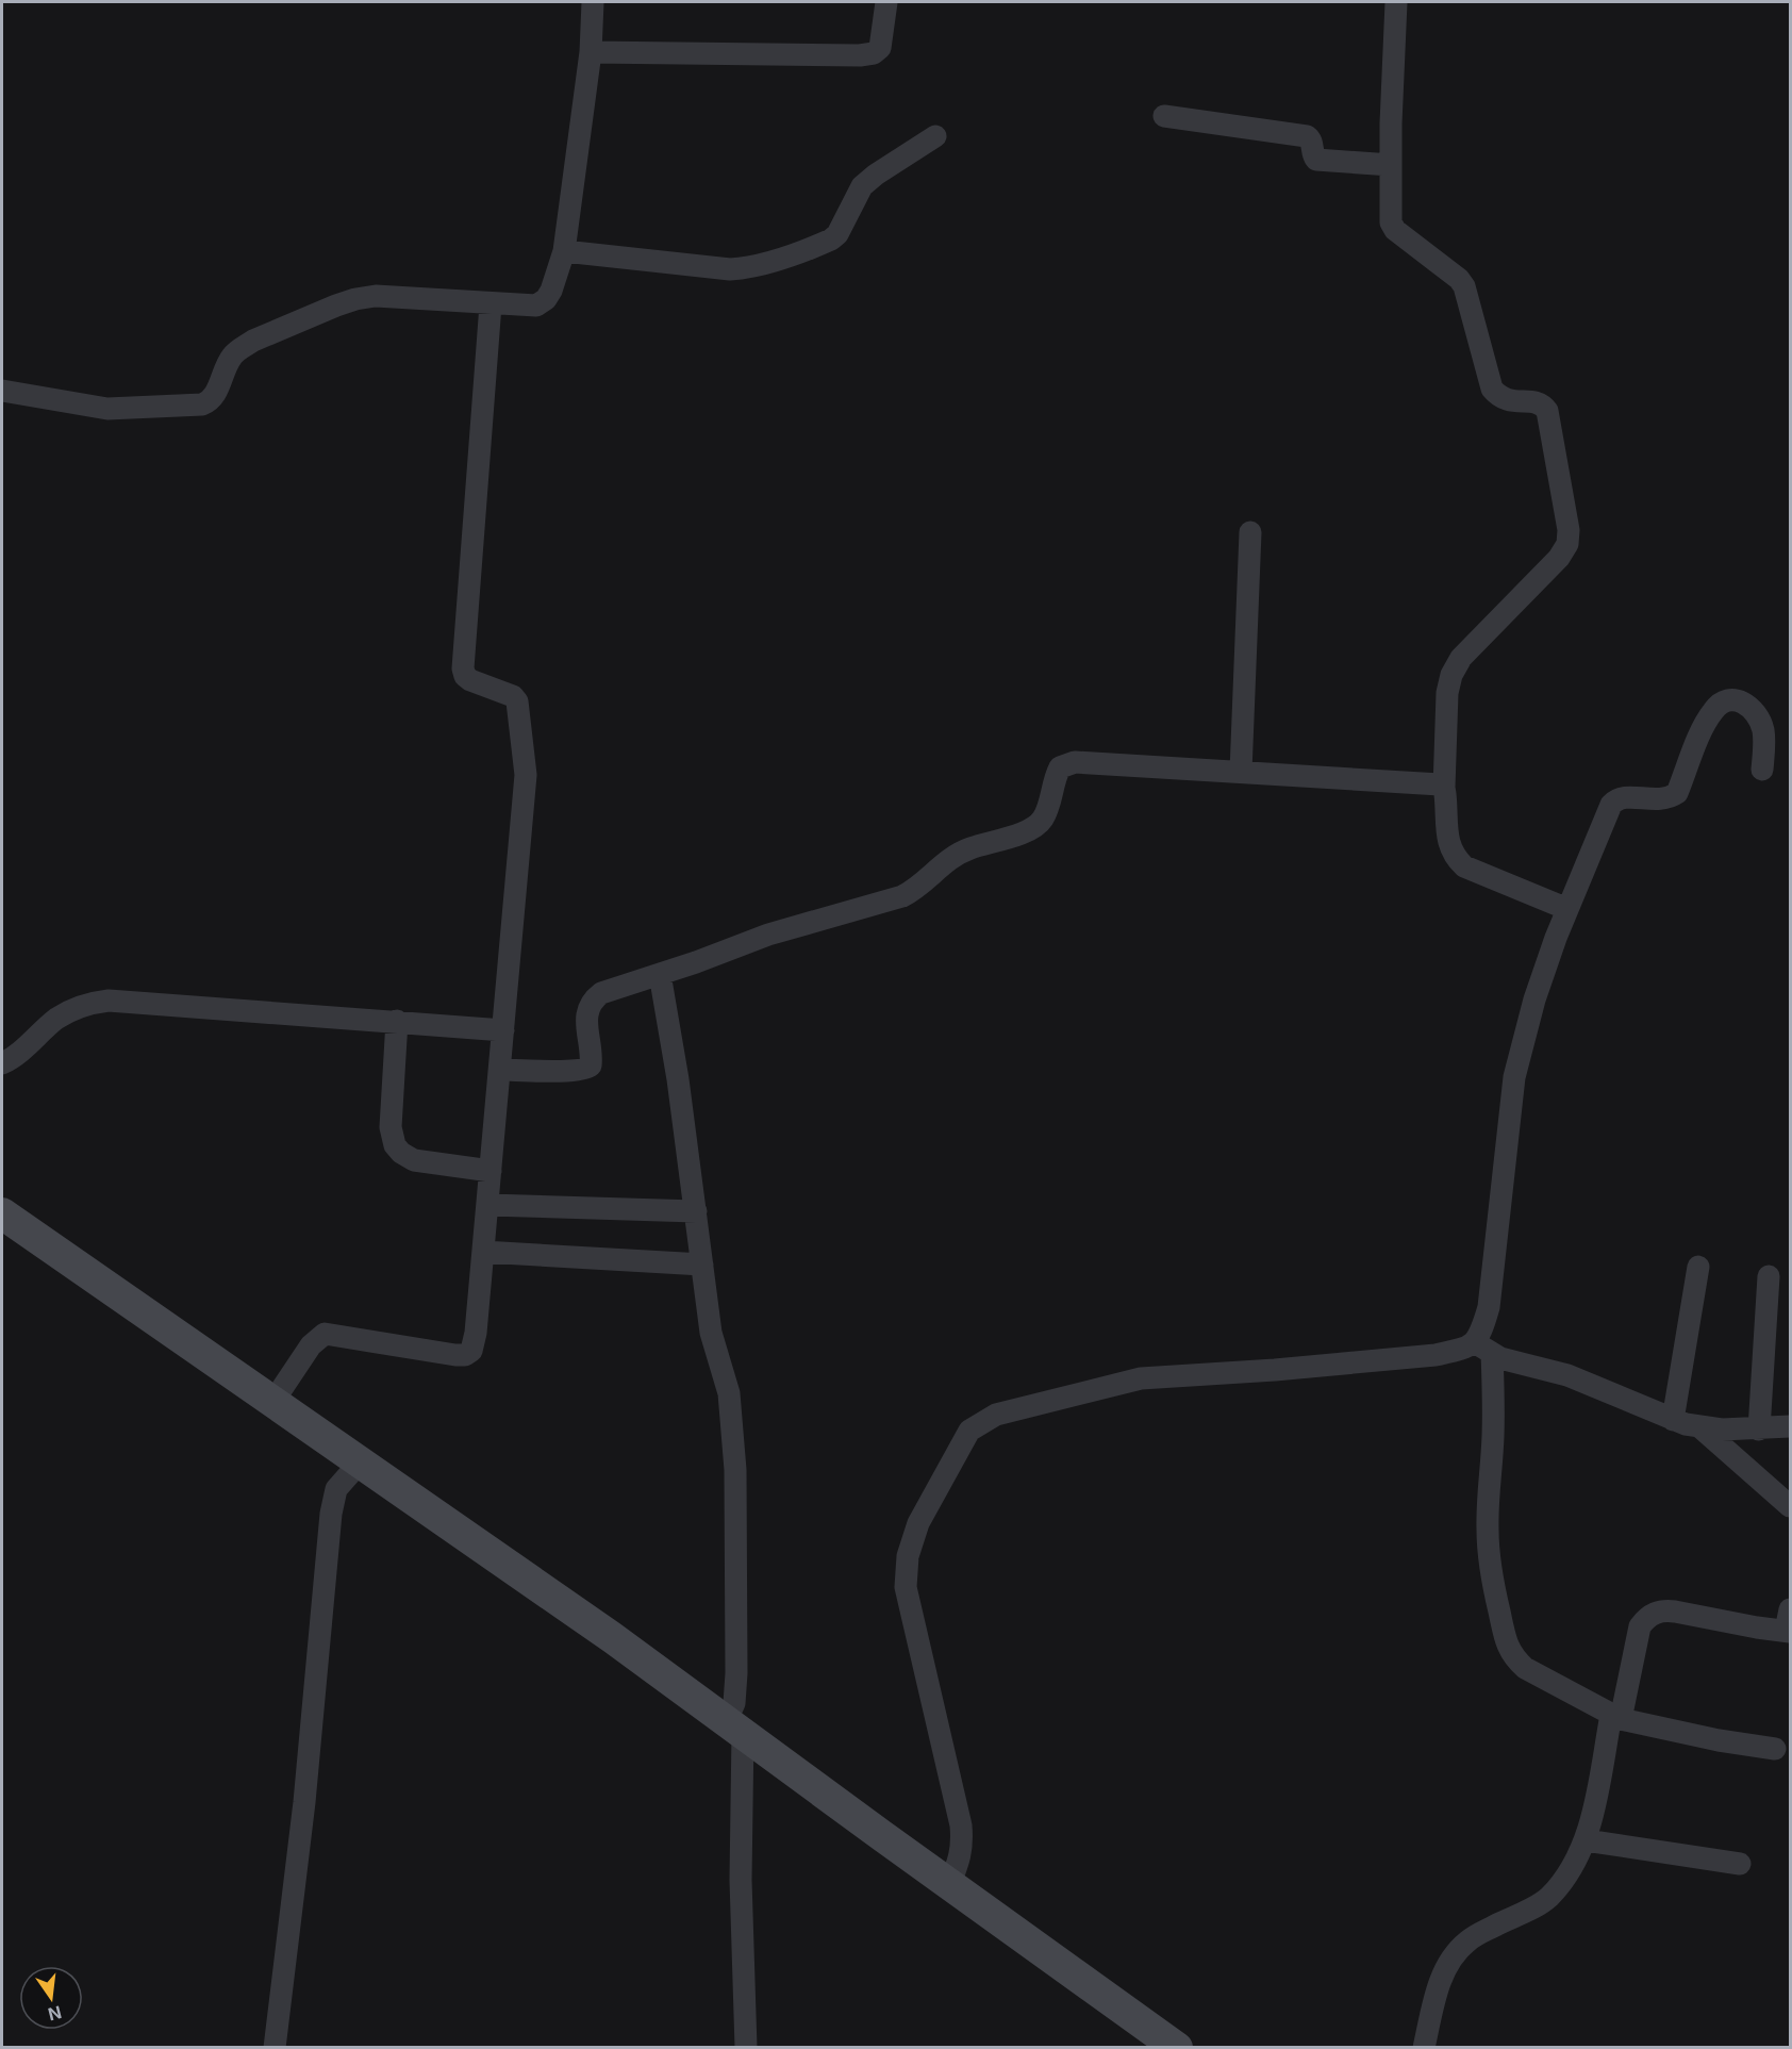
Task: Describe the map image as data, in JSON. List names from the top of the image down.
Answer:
{
  "north": "bottom"
}
